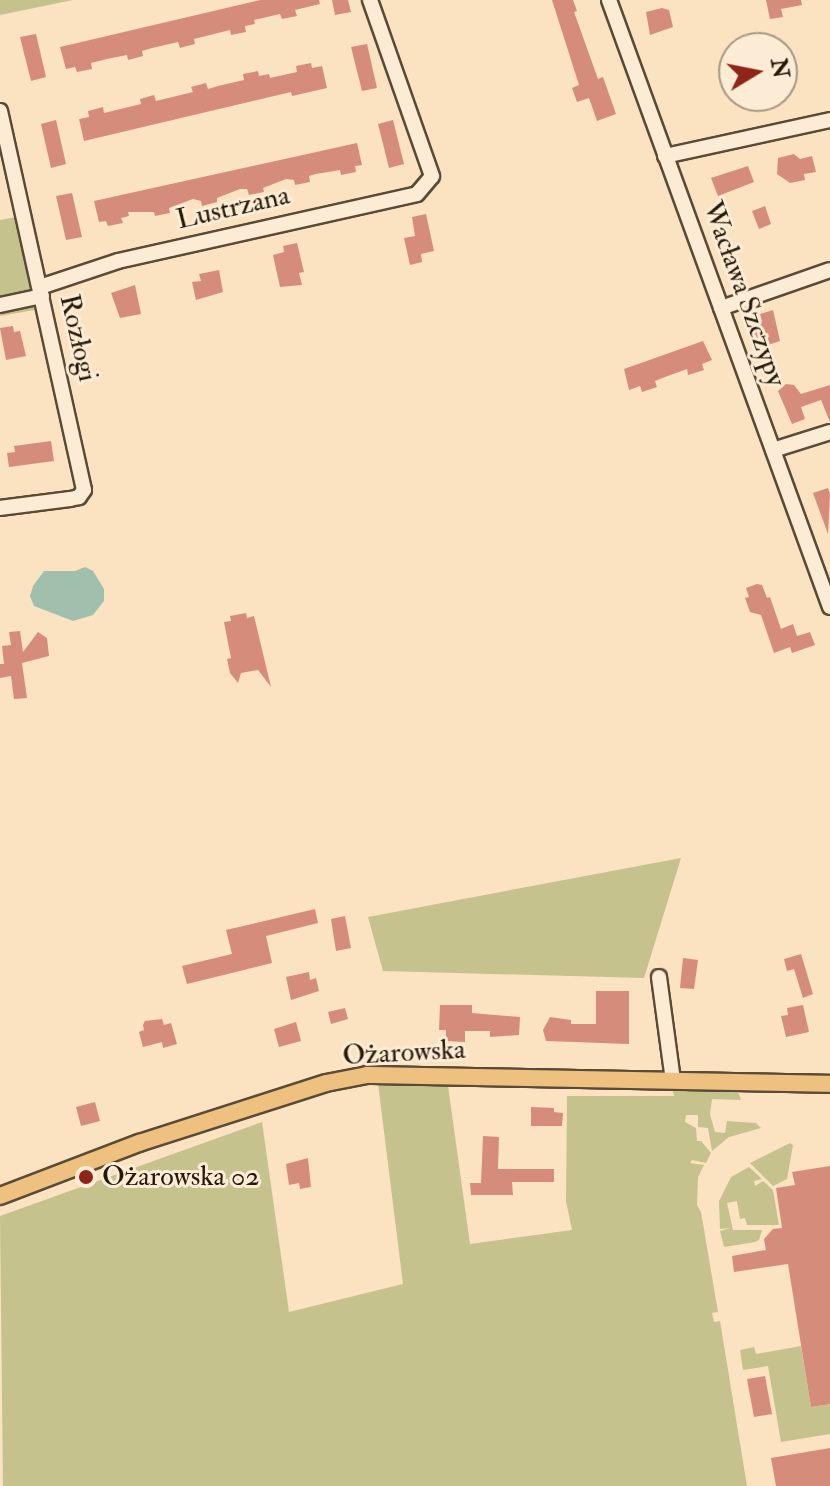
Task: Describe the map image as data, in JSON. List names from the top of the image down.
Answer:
{
  "streets": {
    "main road": ["Ożarowska"],
    "street": ["Lustrzana", "Wacława Szczypy", "Rozłogi"]
  },
  "crossings": [
    ["Lustrzana", "Rozłogi"]
  ],
  "places": ["Ożarowska 02"],
  "north": "right"
}
